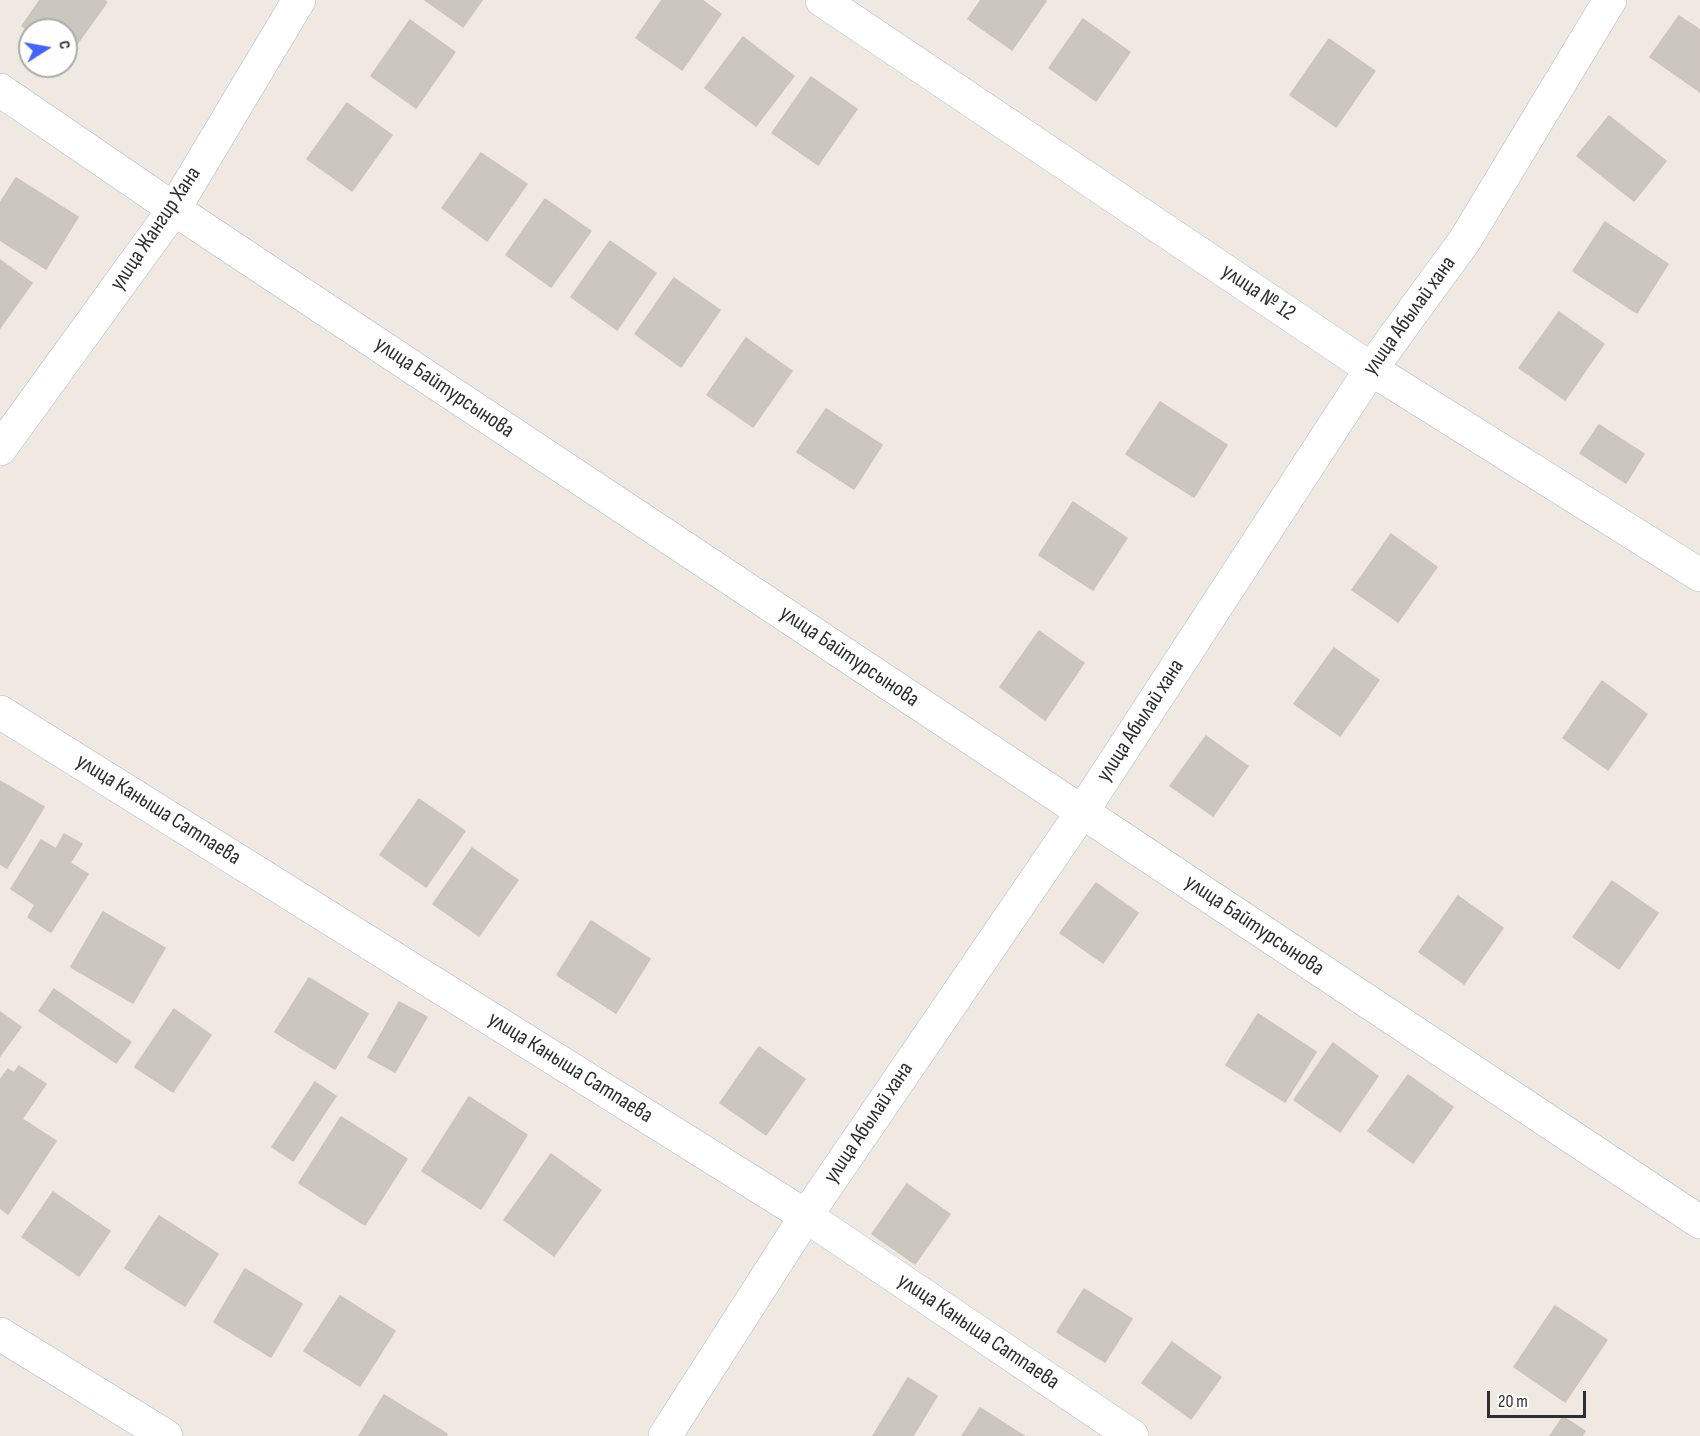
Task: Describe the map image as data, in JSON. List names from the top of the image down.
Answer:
{
  "streets": {
    "street": [
      "улица Жангир Хана",
      "улица № 12",
      "улица Абылай хана",
      "улица Байтурсынова",
      "улица Каныша Сатпаева"
    ]
  },
  "crossings": [
    ["улица Жангир Хана", "улица Байтурсынова"],
    ["улица № 12", "улица Абылай хана"],
    ["улица Абылай хана", "улица Байтурсынова"],
    ["улица Абылай хана", "улица Каныша Сатпаева"]
  ],
  "scale_bar": "20 m",
  "north": "right"
}
